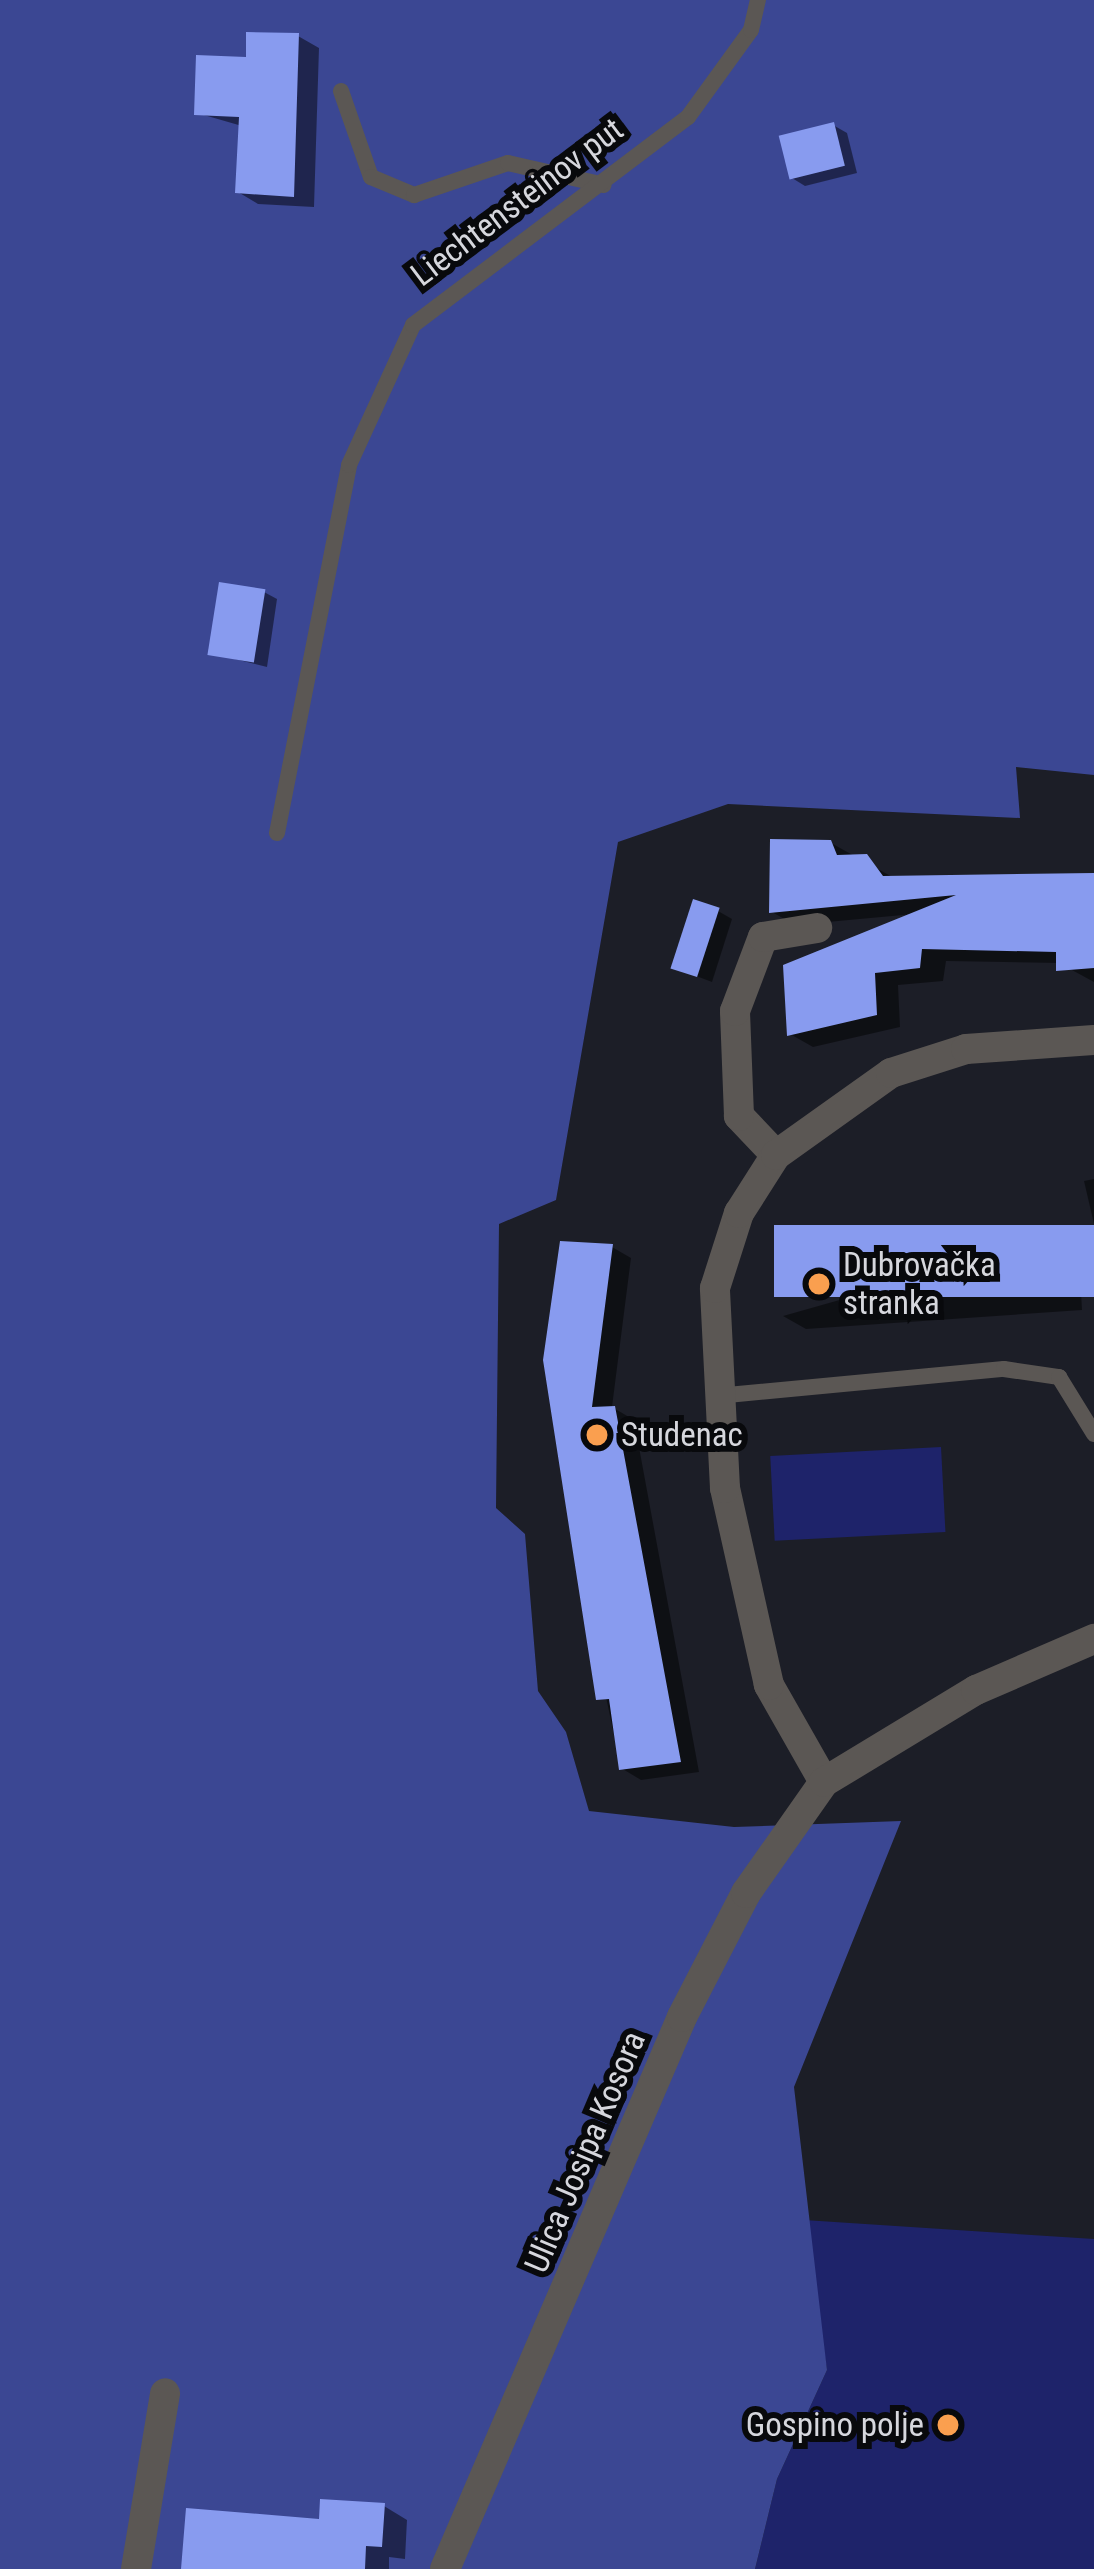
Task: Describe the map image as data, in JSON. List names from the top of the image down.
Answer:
{
  "streets": {
    "street": ["Ulica Josipa Kosora"],
    "lane": ["Liechtensteinov put"]
  },
  "places": ["Dubrovačka stranka", "Studenac", "Gospino polje"]
}
